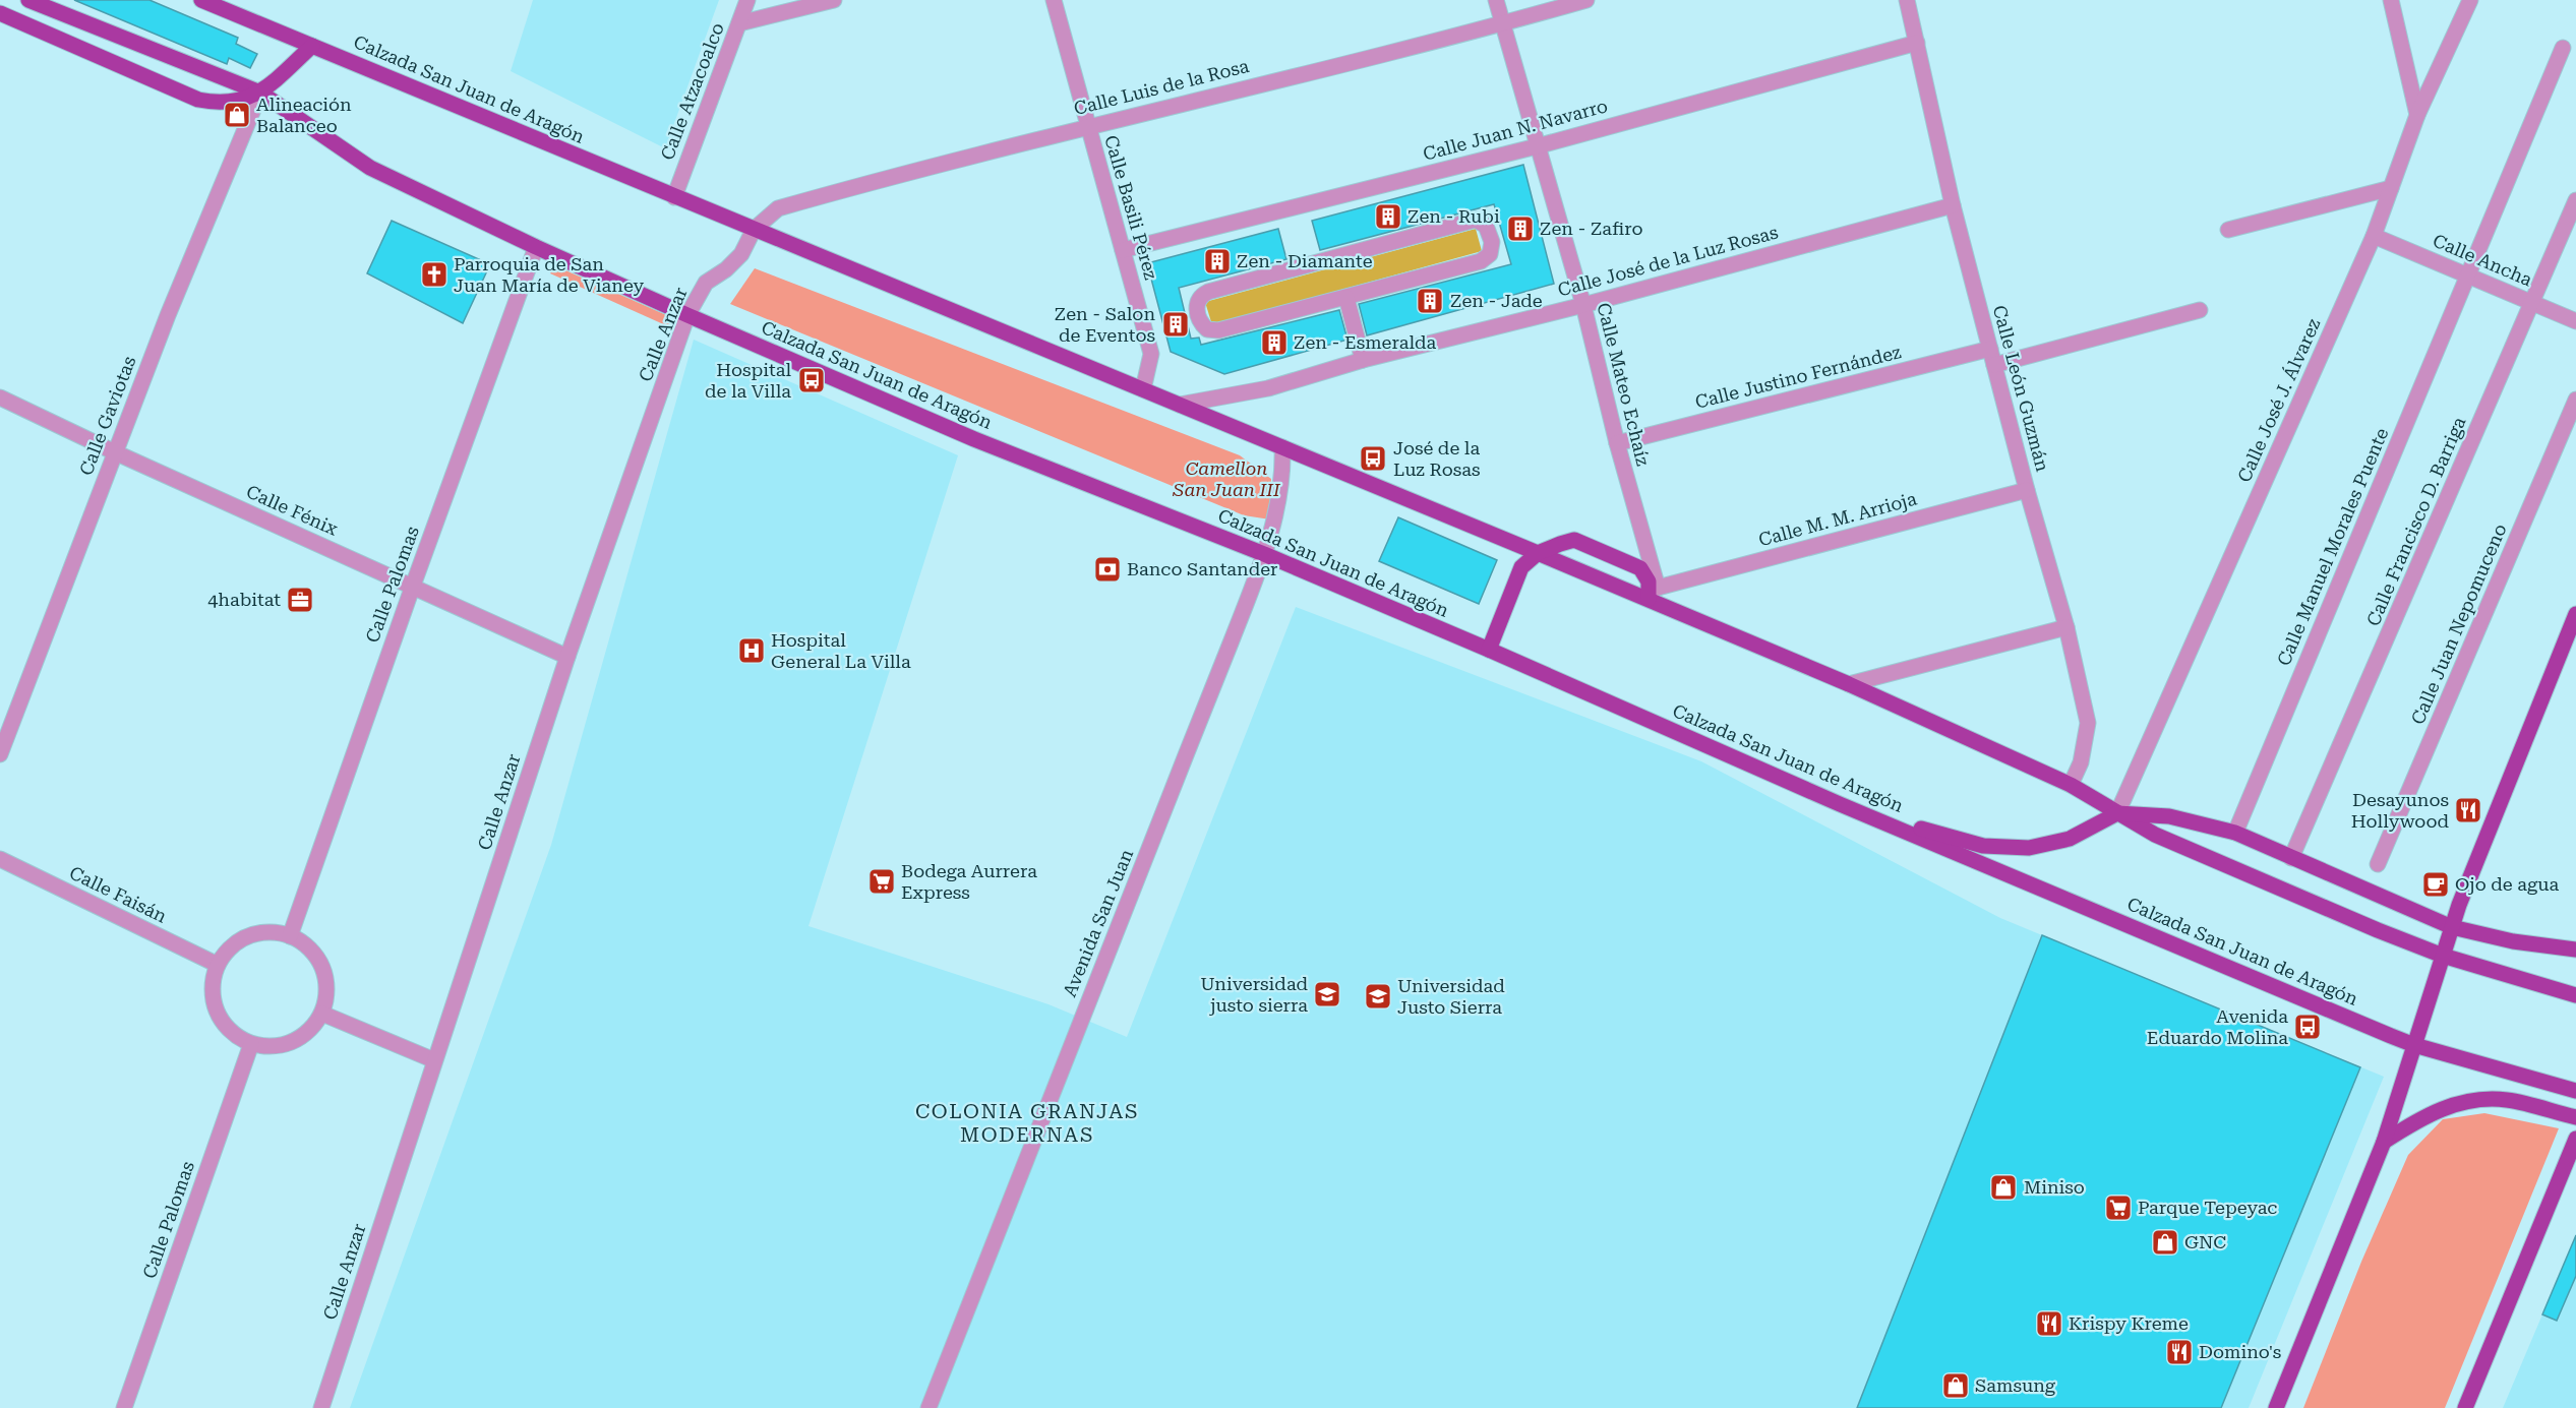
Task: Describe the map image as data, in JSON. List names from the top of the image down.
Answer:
{
  "streets": {
    "main road": ["Calzada San Juan de Aragón"],
    "street": [
      "Calle Luis de la Rosa",
      "Calle Atzacoalco",
      "Calle Juan N. Navarro",
      "Calle Basili Pérez",
      "Calle Ancha",
      "Calle José de la Luz Rosas",
      "Calle Anzar",
      "Calle Justino Fernández",
      "Calle Mateo Echaíz",
      "Calle León Guzmán",
      "Calle José J. Álvarez",
      "Calle Gaviotas",
      "Calle Fénix",
      "Calle M. M. Arrioja",
      "Calle Francisco D. Barriga",
      "Calle Manuel Morales Puente",
      "Calle Palomas",
      "Calle Juan Nepomuceno",
      "Calle Faisán",
      "Avenida San Juan"
    ]
  },
  "crossings": [
    ["Calle Luis de la Rosa", "Calzada San Juan de Aragón"],
    ["Calle Luis de la Rosa", "Calle Basili Pérez"],
    ["Calle Luis de la Rosa", "Calle Anzar"],
    ["Calle Luis de la Rosa", "Calle Mateo Echaíz"],
    ["Calzada San Juan de Aragón", "Calle Atzacoalco"],
    ["Calzada San Juan de Aragón", "Calle Basili Pérez"],
    ["Calzada San Juan de Aragón", "Calle José de la Luz Rosas"],
    ["Calzada San Juan de Aragón", "Calle Anzar"],
    ["Calzada San Juan de Aragón", "Calle Mateo Echaíz"],
    ["Calzada San Juan de Aragón", "Calle León Guzmán"],
    ["Calzada San Juan de Aragón", "Calle José J. Álvarez"],
    ["Calzada San Juan de Aragón", "Calle Gaviotas"],
    ["Calzada San Juan de Aragón", "Calle M. M. Arrioja"],
    ["Calzada San Juan de Aragón", "Calle Palomas"],
    ["Calzada San Juan de Aragón", "Avenida San Juan"],
    ["Calle Juan N. Navarro", "Calle Basili Pérez"],
    ["Calle Juan N. Navarro", "Calle Mateo Echaíz"],
    ["Calle Juan N. Navarro", "Calle León Guzmán"],
    ["Calle Ancha", "Calle José J. Álvarez"],
    ["Calle Ancha", "Calle Francisco D. Barriga"],
    ["Calle Ancha", "Calle Manuel Morales Puente"],
    ["Calle José de la Luz Rosas", "Calle Mateo Echaíz"],
    ["Calle José de la Luz Rosas", "Calle León Guzmán"],
    ["Calle Anzar", "Calle Fénix"],
    ["Calle Justino Fernández", "Calle Mateo Echaíz"],
    ["Calle Justino Fernández", "Calle León Guzmán"],
    ["Calle Mateo Echaíz", "Calle M. M. Arrioja"],
    ["Calle León Guzmán", "Calle M. M. Arrioja"],
    ["Calle Gaviotas", "Calle Fénix"],
    ["Calle Fénix", "Calle Palomas"],
    ["Calle Palomas", "Calle Faisán"]
  ],
  "districts": ["COLONIA GRANJAS MODERNAS"],
  "parks": ["Camellon San Juan III"],
  "places": {
    "shop": [
      "Alineación Balanceo",
      "Miniso",
      "GNC",
      "Samsung"
    ],
    "building": [
      "Zen - Rubi",
      "Zen - Zafiro",
      "Zen - Diamante",
      "Zen - Jade",
      "Zen - Salon de Eventos",
      "Zen - Esmeralda"
    ],
    "church": ["Parroquia de San Juan María de Vianey"],
    "bus stop": ["Hospital de la Villa", "José de la Luz Rosas", "Avenida Eduardo Molina"],
    "bank": ["Banco Santander"],
    "office": ["4habitat"],
    "hospital": ["Hospital General La Villa"],
    "restaurant": ["Desayunos Hollywood", "Krispy Kreme", "Domino's"],
    "supermarket": ["Bodega Aurrera Express", "Parque Tepeyac"],
    "cafe": ["Ojo de agua"],
    "school or university": ["Universidad justo sierra", "Universidad Justo Sierra"]
  }
}
